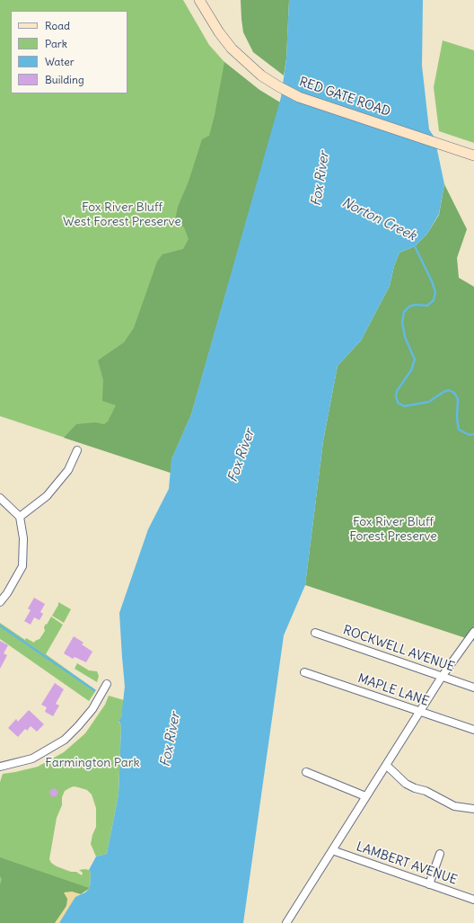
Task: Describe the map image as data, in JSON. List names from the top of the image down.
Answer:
{
  "streets": {
    "main road": ["RED GATE ROAD"],
    "street": ["ROCKWELL AVENUE", "MAPLE LANE", "LAMBERT AVENUE"]
  },
  "water": ["Fox River", "Norton Creek"],
  "parks": ["Fox River Bluff West Forest Preserve", "Fox River Bluff Forest Preserve", "Farmington Park"],
  "legend": [
    "Road",
    "Park",
    "Water",
    "Building"
  ]
}
